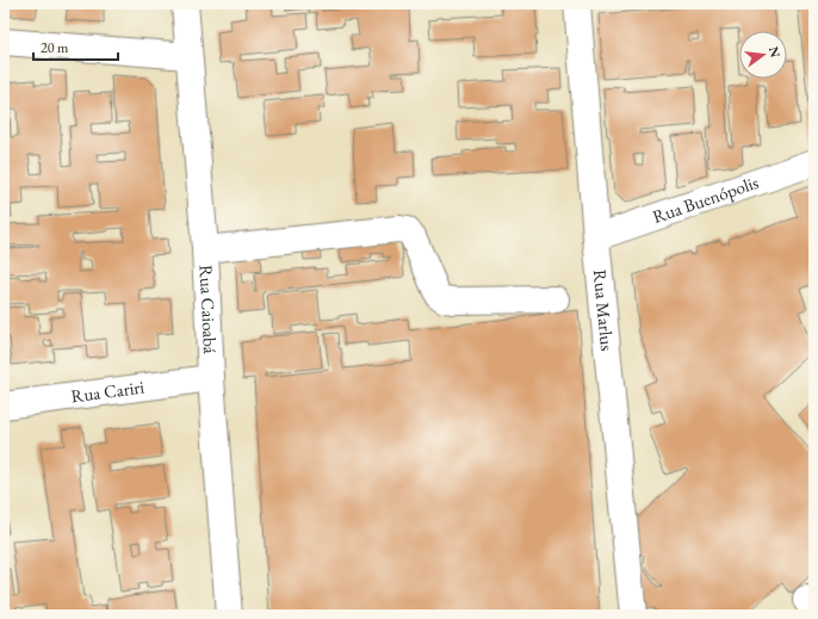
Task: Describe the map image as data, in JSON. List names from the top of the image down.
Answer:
{
  "streets": {
    "street": [
      "Rua Buenópolis",
      "Rua Caioabá",
      "Rua Marlus",
      "Rua Cariri"
    ]
  },
  "crossings": [
    ["Rua Buenópolis", "Rua Marlus"],
    ["Rua Caioabá", "Rua Cariri"]
  ],
  "scale_bar": "20 m",
  "north": "right"
}
